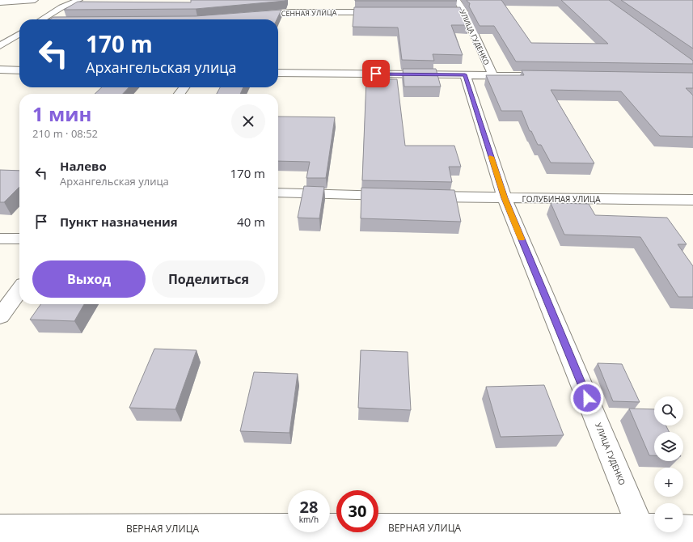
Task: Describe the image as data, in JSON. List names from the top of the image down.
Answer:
{
  "streets": {
    "street": [
      "СЕННАЯ УЛИЦА",
      "УЛИЦА ГУДЕНКО",
      "ГОЛУБИНАЯ УЛИЦА",
      "ВЕРНАЯ УЛИЦА"
    ]
  },
  "crossings": [
    ["УЛИЦА ГУДЕНКО", "ГОЛУБИНАЯ УЛИЦА"],
    ["УЛИЦА ГУДЕНКО", "ВЕРНАЯ УЛИЦА"]
  ],
  "page": {
    "turn": ["170 m", "Архангельская улица"],
    "heading": ["1 мин", "210 m · 08:52"],
    "list": [
      {
        "name": "Налево",
        "note": "Архангельская улица",
        "value": "170 m"
      },
      {
        "name": "Пункт назначения",
        "value": "40 m"
      }
    ],
    "buttons": ["Выход", "Поделиться"],
    "map_buttons": ["+", "−"],
    "speed": "28 km/h",
    "limit": "30"
  }
}
